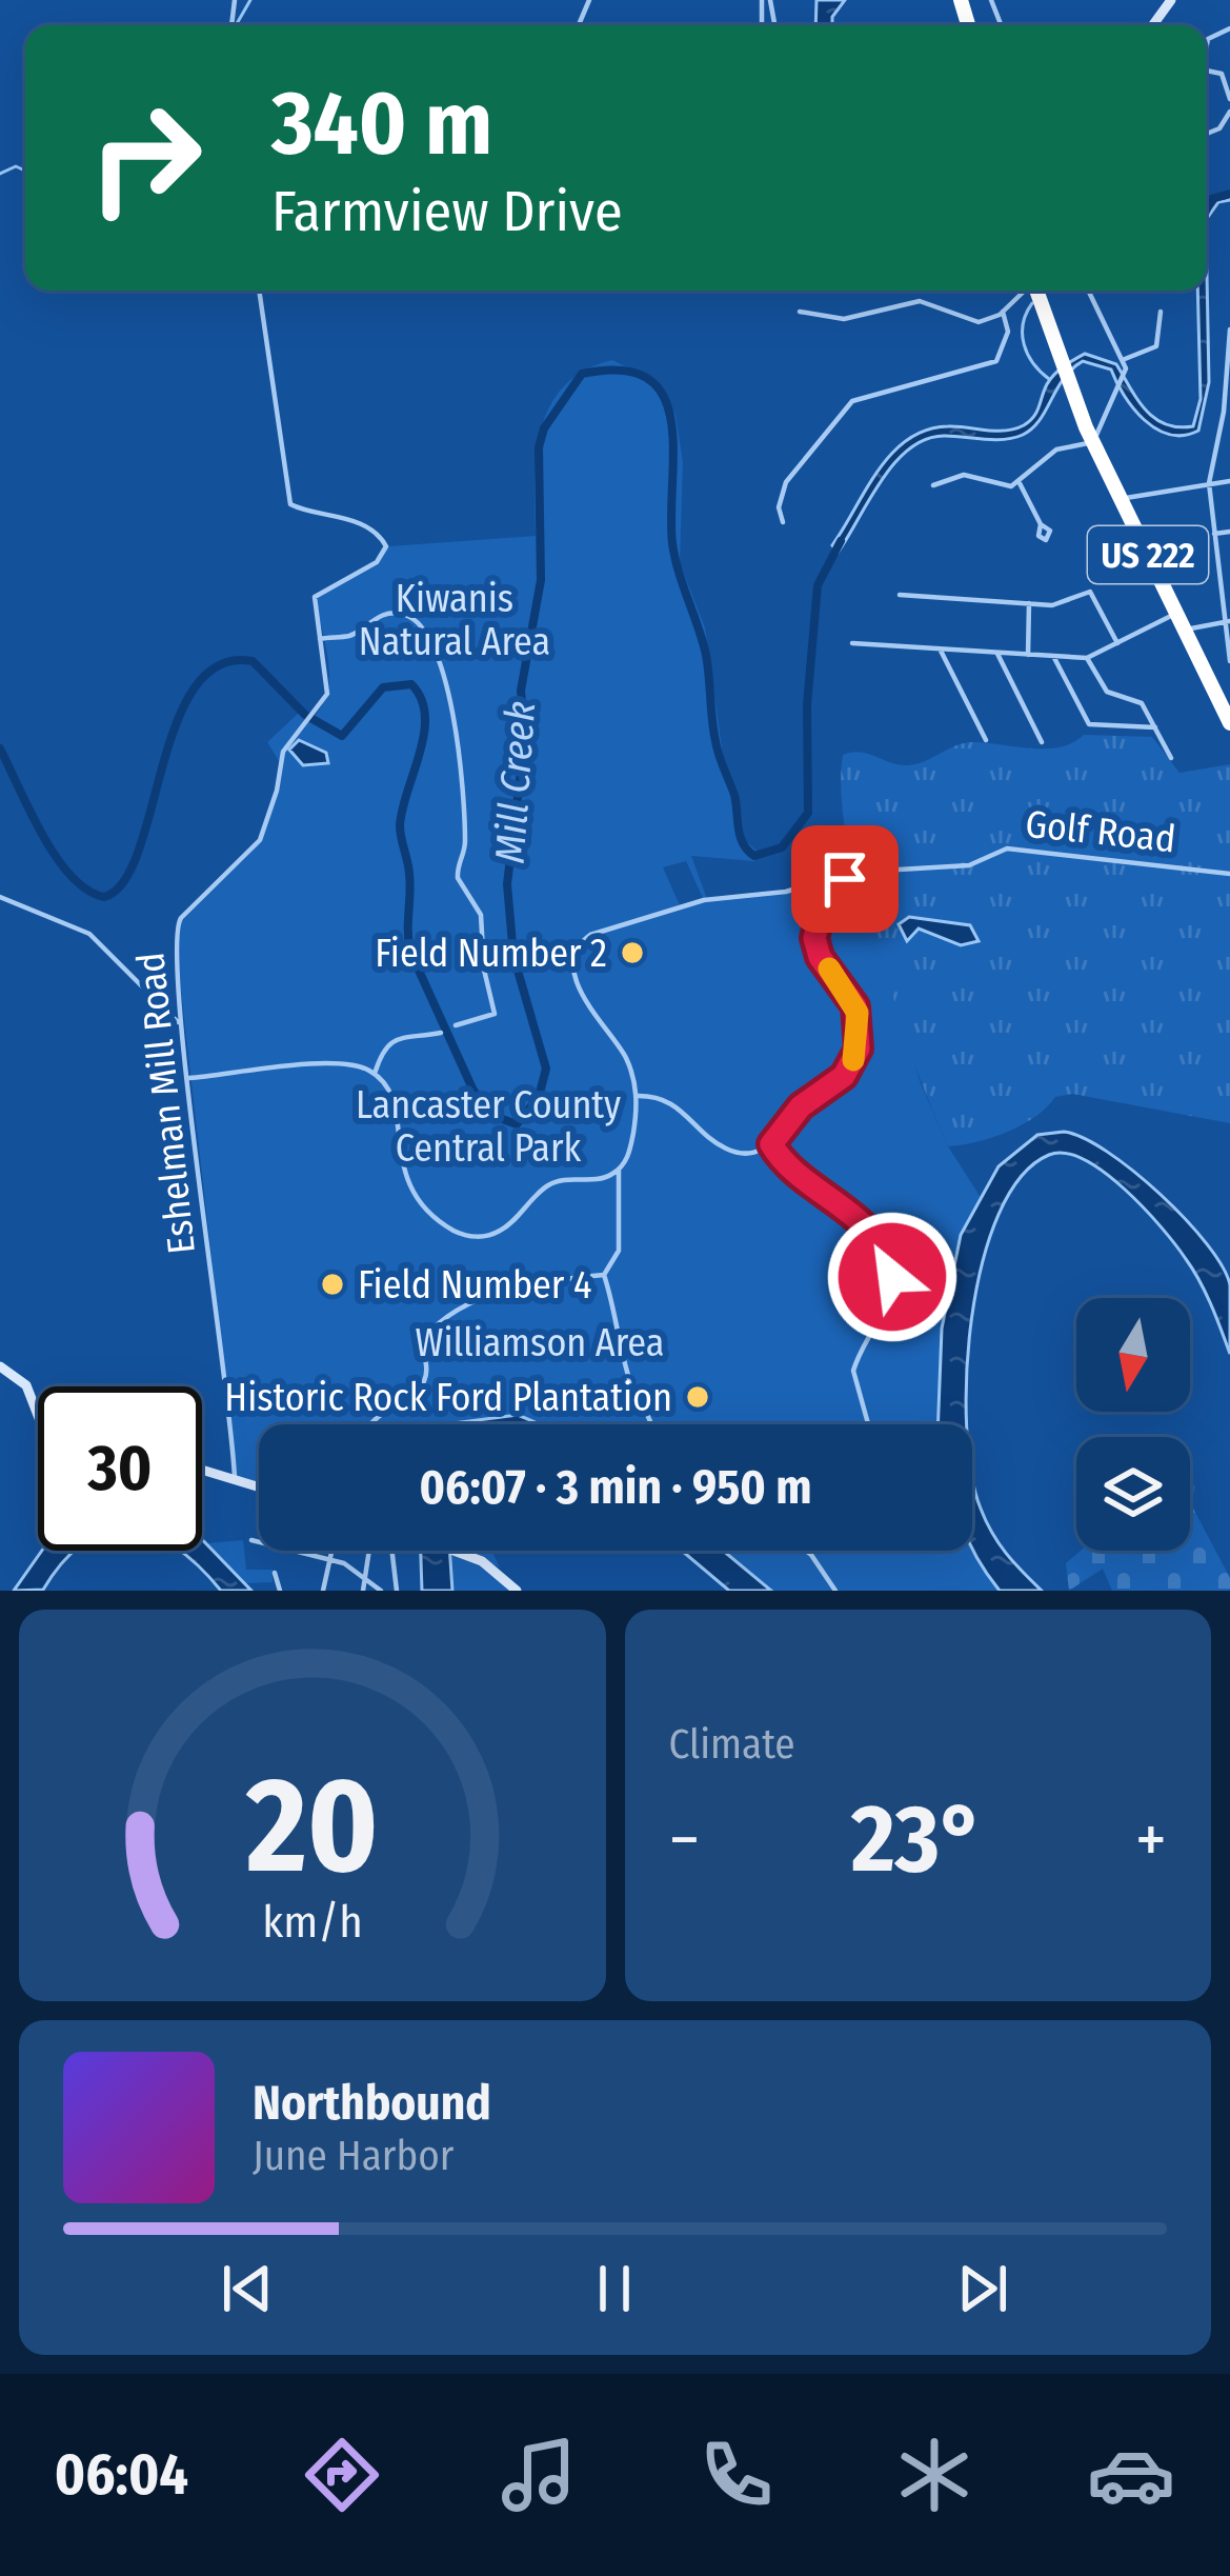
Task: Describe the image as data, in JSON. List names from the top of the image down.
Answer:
{
  "streets": {
    "highway": ["US 222"],
    "street": ["Golf Road", "Eshelman Mill Road"]
  },
  "water": ["Mill Creek"],
  "parks": ["Kiwanis Natural Area", "Lancaster County Central Park", "Williamson Area"],
  "places": ["Field Number 2", "Field Number 4", "Historic Rock Ford Plantation"],
  "north": "bottom",
  "page": {
    "turn": ["340 m", "Farmview Drive"],
    "limit": "30",
    "trip": "06:07 · 3 min · 950 m",
    "tile": "Climate",
    "heat": ["−", "23°", "+"],
    "song": ["Northbound", "June Harbor"],
    "tabs": "06:04",
    "gauge": ["20", "km/h"]
  }
}
